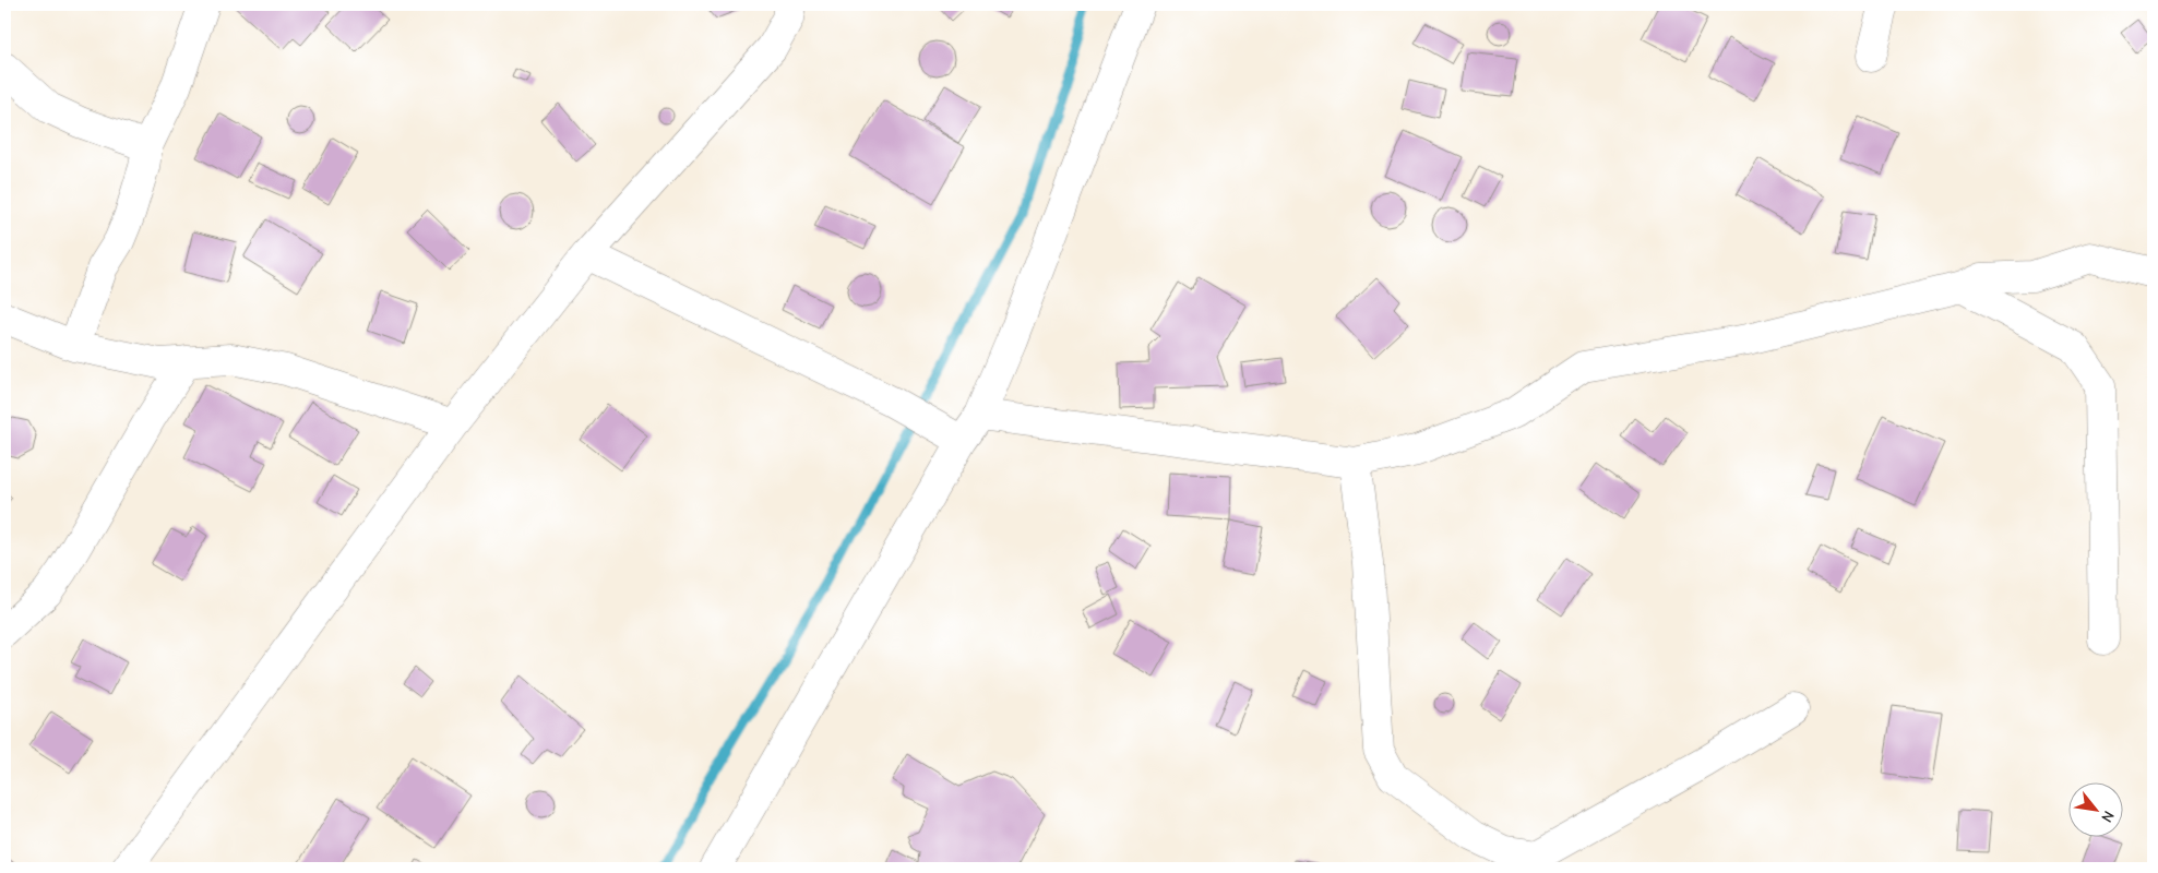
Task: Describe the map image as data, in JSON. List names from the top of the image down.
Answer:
{
  "north": "bottom right"
}
